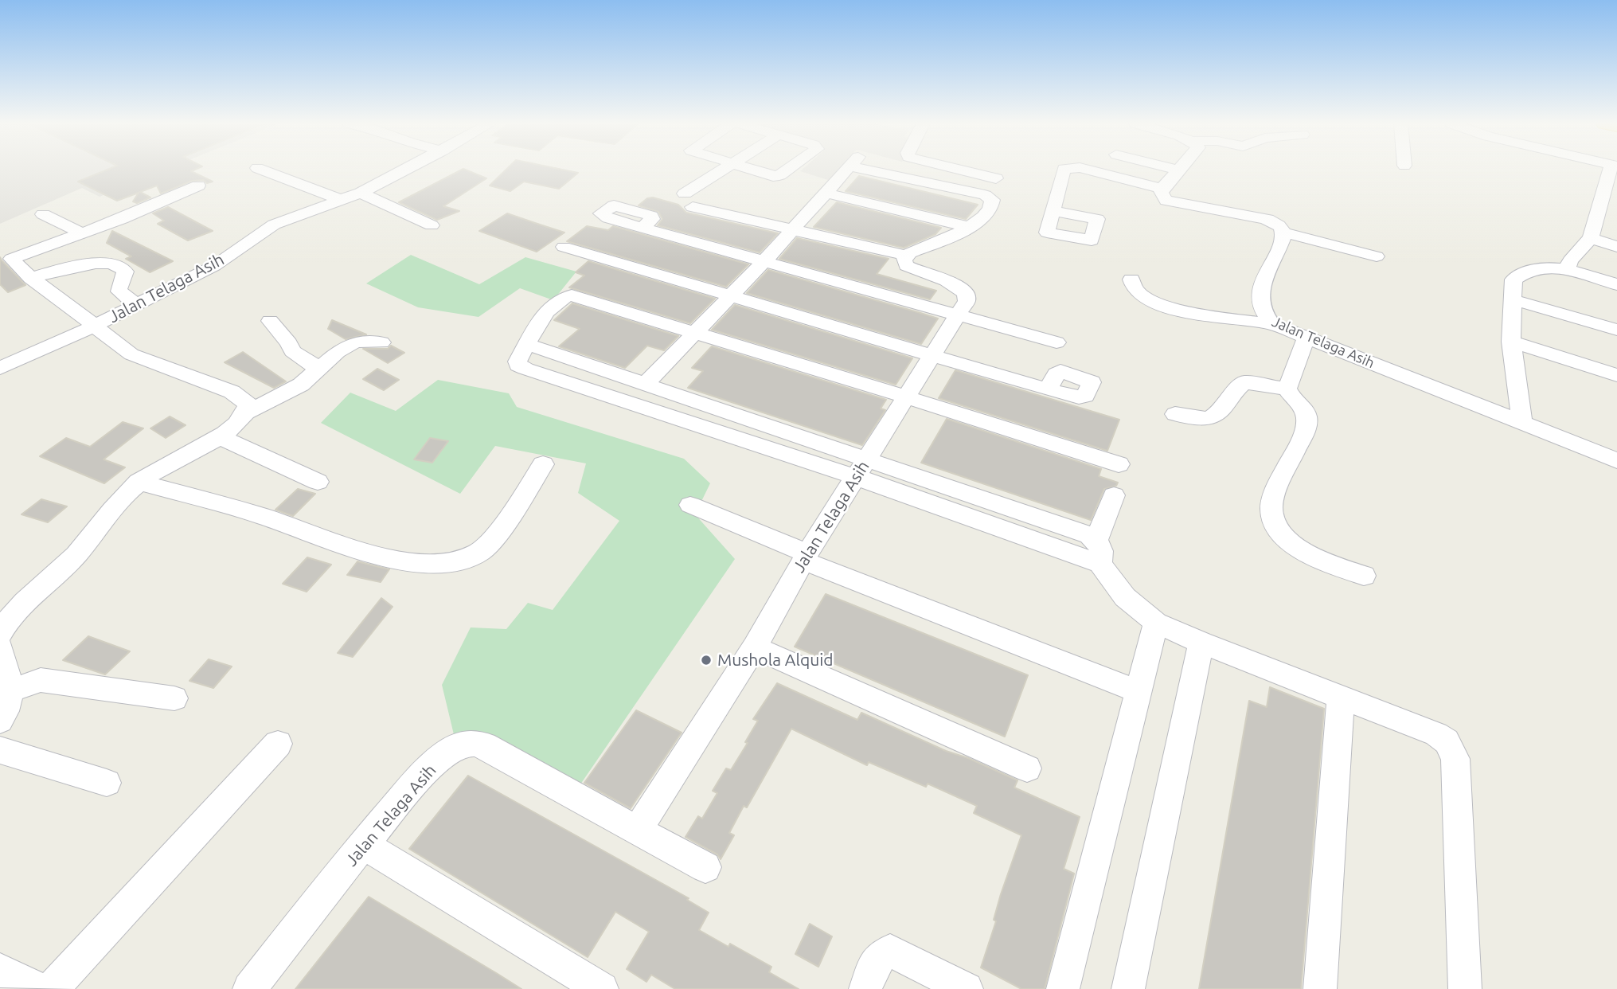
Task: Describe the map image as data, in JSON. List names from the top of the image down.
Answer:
{
  "streets": {
    "street": ["Jalan Telaga Asih"]
  },
  "places": ["Mushola Alquid"]
}
